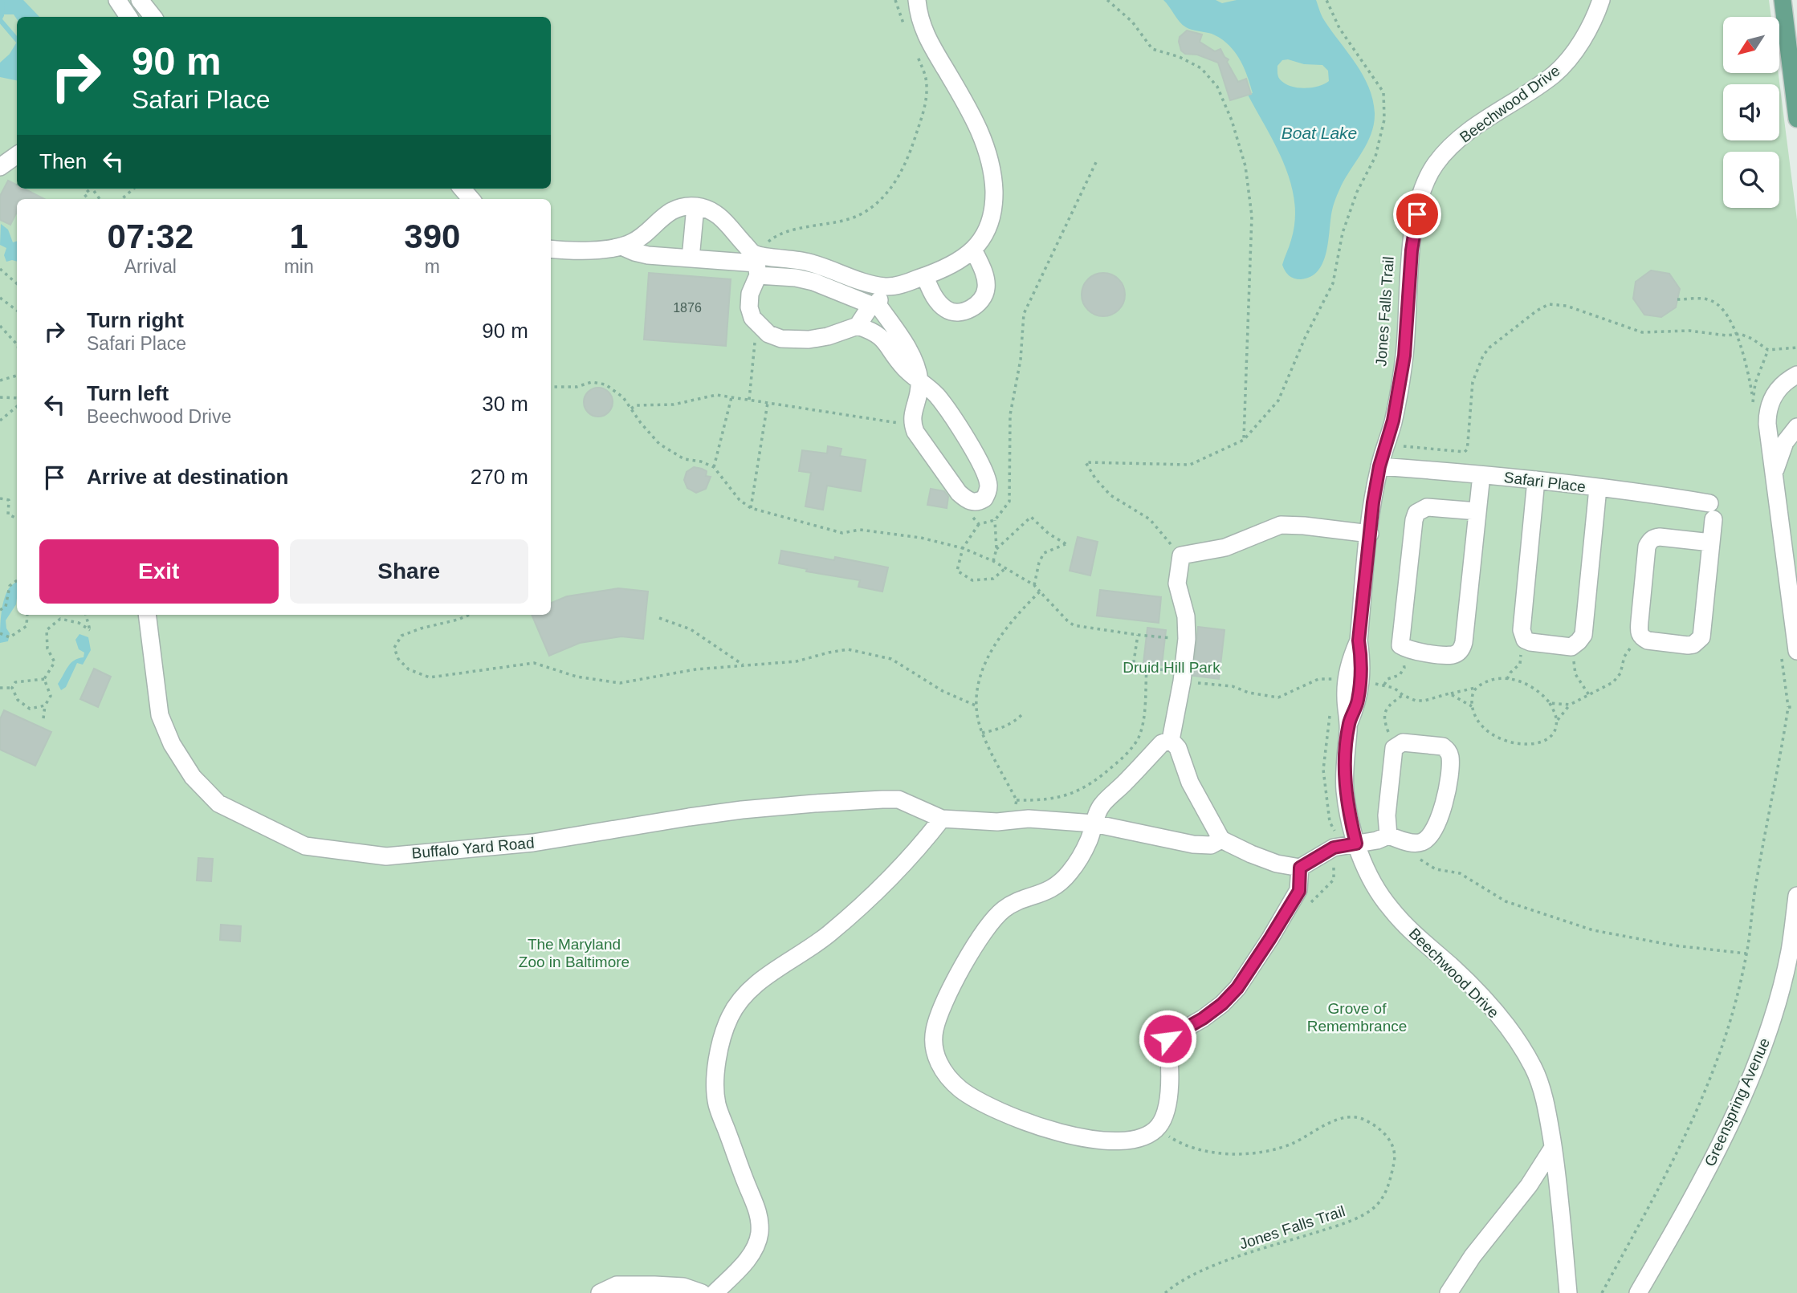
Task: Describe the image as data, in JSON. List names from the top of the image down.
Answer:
{
  "streets": {
    "street": [
      "Beechwood Drive",
      "Safari Place",
      "Buffalo Yard Road",
      "Greenspring Avenue"
    ],
    "path": ["Jones Falls Trail"]
  },
  "crossings": [
    ["Beechwood Drive", "Safari Place"]
  ],
  "water": ["Boat Lake"],
  "parks": ["Druid Hill Park", "The Maryland Zoo in Baltimore", "Grove of Remembrance"],
  "house_numbers": ["1876"],
  "north": "bottom left",
  "page": {
    "turn": ["90 m", "Safari Place"],
    "then": "Then",
    "eta": [
      "07:32",
      "Arrival",
      "1",
      "min",
      "390",
      "m"
    ],
    "list": [
      {
        "name": "Turn right",
        "note": "Safari Place",
        "value": "90 m"
      },
      {
        "name": "Turn left",
        "note": "Beechwood Drive",
        "value": "30 m"
      },
      {
        "name": "Arrive at destination",
        "value": "270 m"
      }
    ],
    "buttons": ["Exit", "Share"]
  }
}
